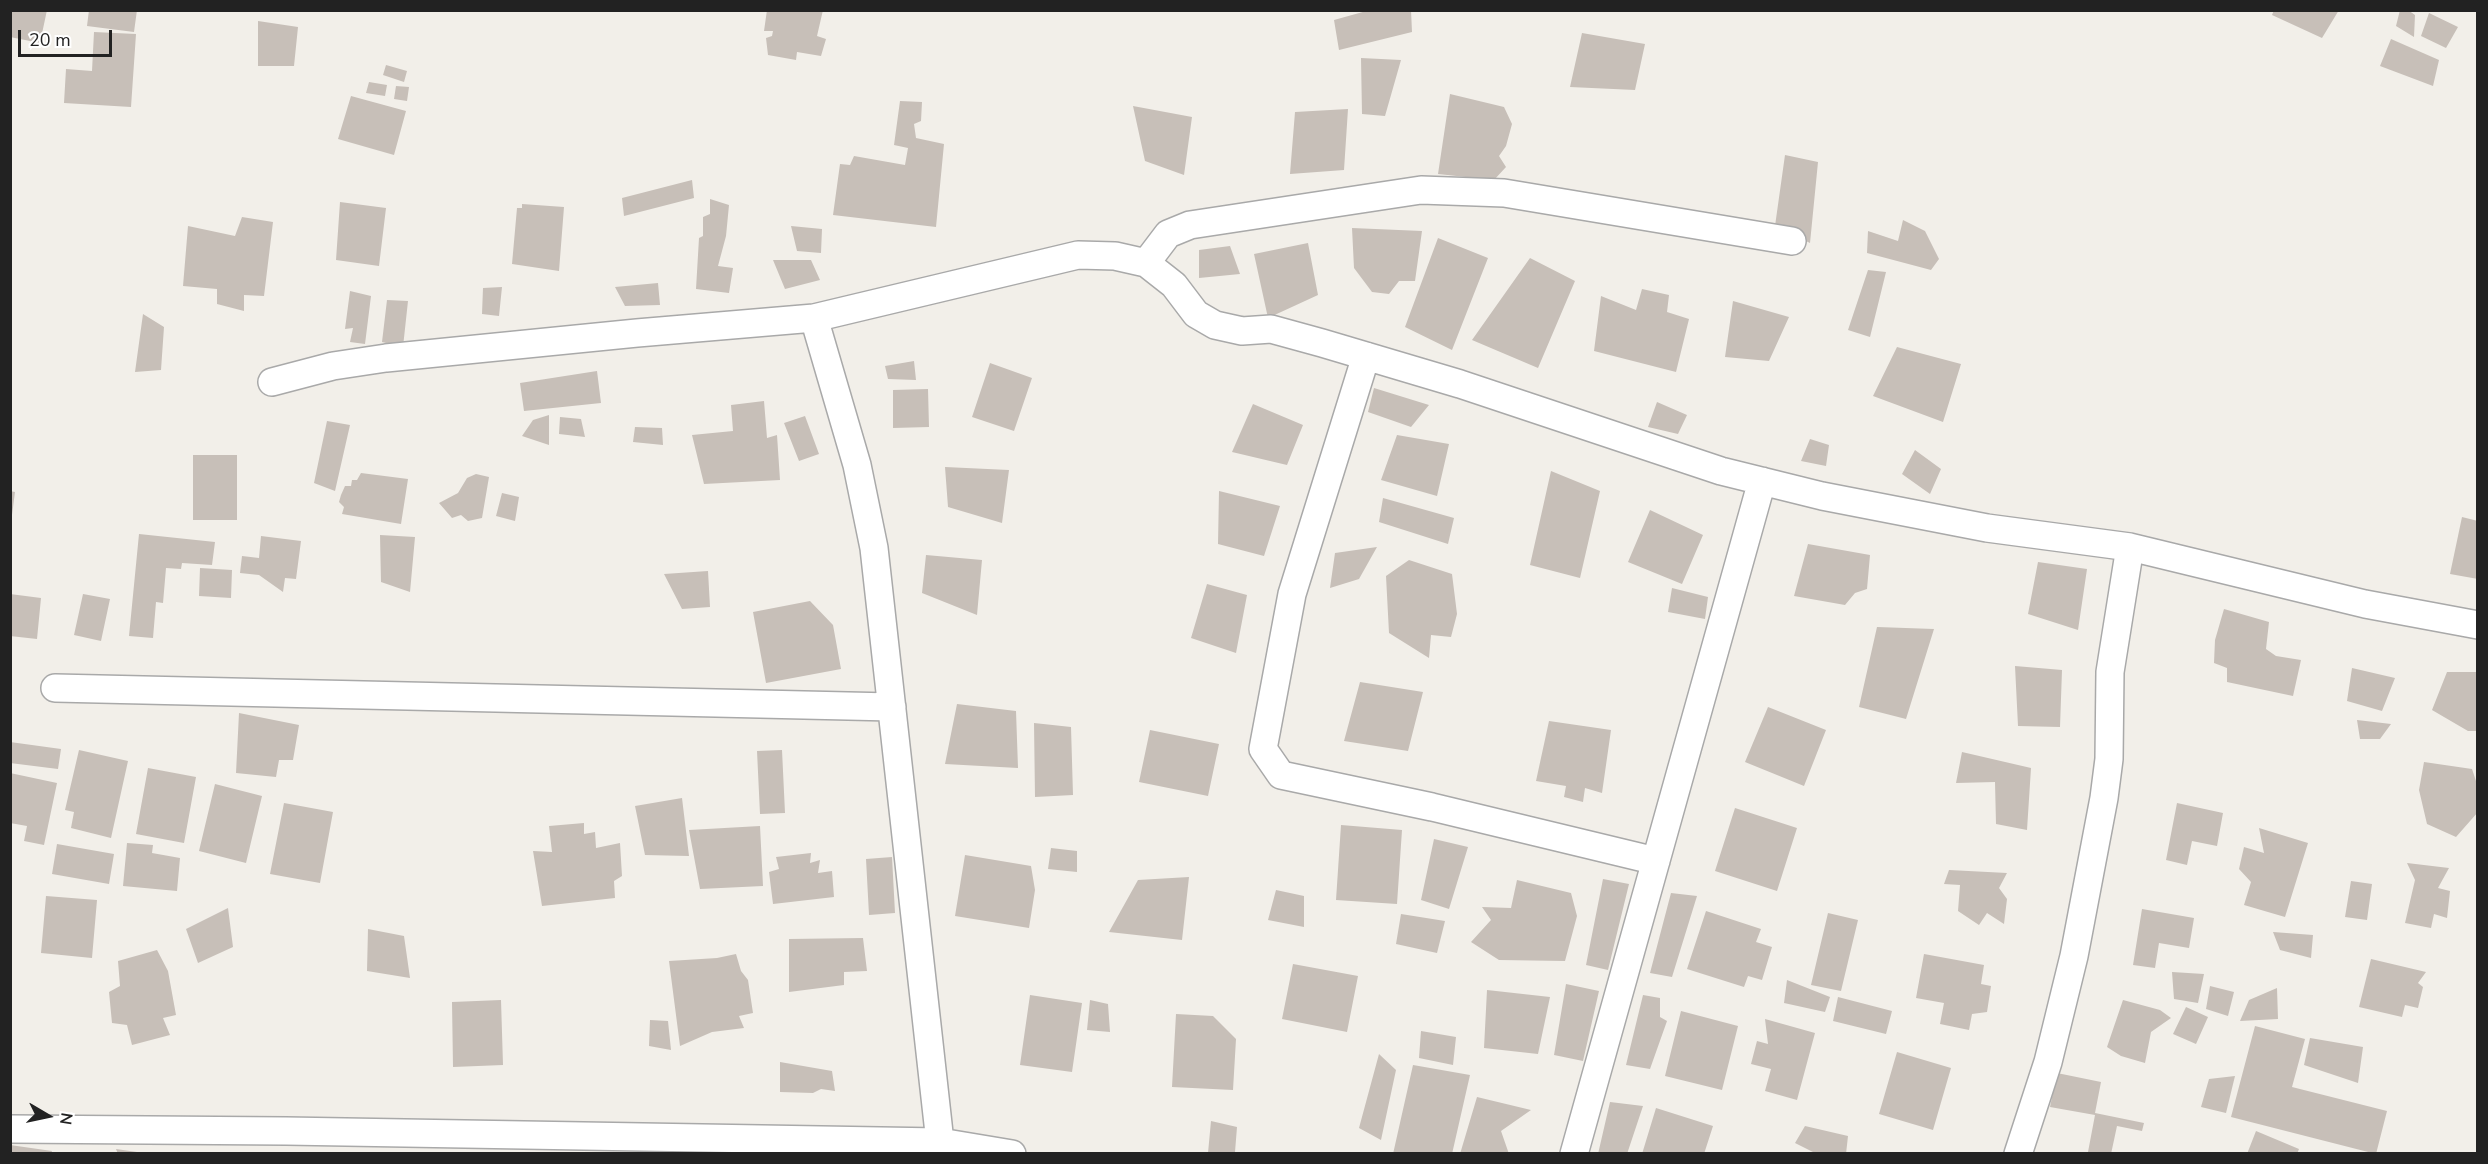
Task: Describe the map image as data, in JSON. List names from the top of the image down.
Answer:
{
  "scale_bar": "20 m",
  "north": "right"
}
